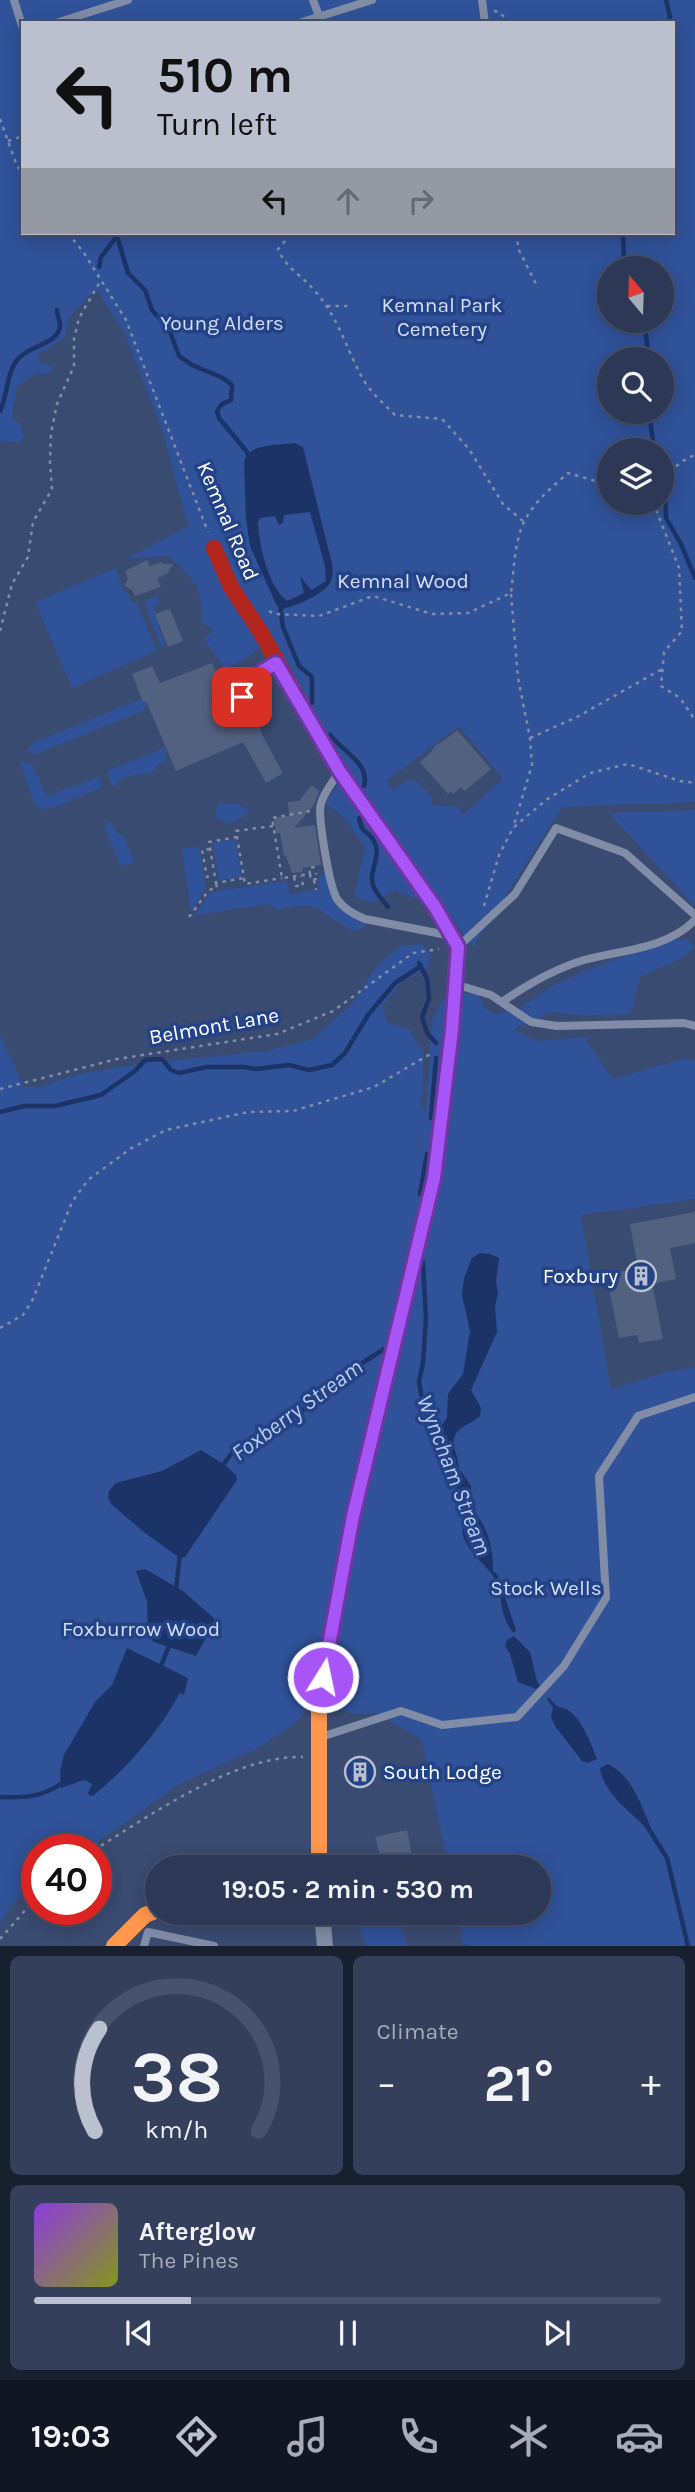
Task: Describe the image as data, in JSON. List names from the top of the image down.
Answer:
{
  "streets": {
    "street": ["Kemnal Road"],
    "path": ["Belmont Lane"]
  },
  "crossings": [
    ["Kemnal Road", "Belmont Lane"]
  ],
  "water": ["Foxberry Stream", "Wyncham Stream"],
  "parks": [
    "Kemnal Park Cemetery",
    "Young Alders",
    "Kemnal Wood",
    "Stock Wells",
    "Foxburrow Wood"
  ],
  "places": {
    "building": ["Foxbury", "South Lodge"]
  },
  "north": "top",
  "page": {
    "turn": ["510 m", "Turn left"],
    "limit": "40",
    "trip": "19:05 · 2 min · 530 m",
    "tile": "Climate",
    "heat": ["−", "21°", "+"],
    "song": ["Afterglow", "The Pines"],
    "tabs": "19:03",
    "gauge": ["38", "km/h"]
  }
}
